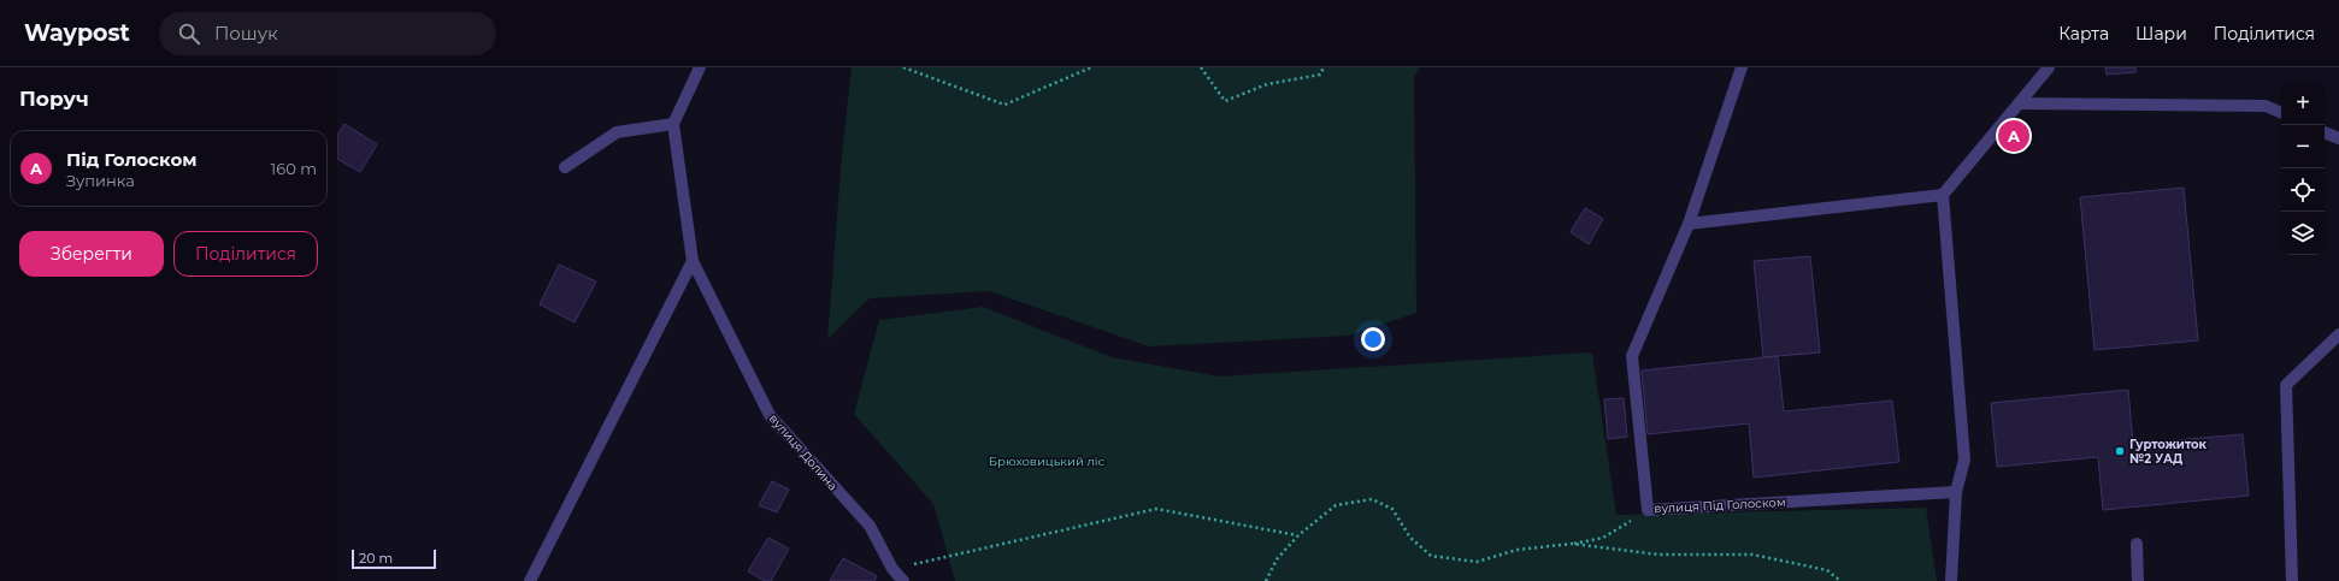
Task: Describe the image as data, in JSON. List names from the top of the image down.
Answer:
{
  "streets": {
    "street": ["вулиця Долина", "вулиця Під Голоском"]
  },
  "parks": ["Брюховицький ліс"],
  "places": ["Гуртожиток №2 УАД"],
  "scale_bar": "20 m",
  "page": {
    "header": "Waypost",
    "search": "Пошук",
    "nav": ["Карта", "Шари", "Поділитися"],
    "heading": "Поруч",
    "map_buttons": ["+", "−"],
    "pins": "A",
    "list": [
      {
        "mark": "A",
        "name": "Під Голоском",
        "note": "Зупинка",
        "value": "160 m"
      }
    ],
    "buttons": ["Зберегти", "Поділитися"],
    "scale": "20 m"
  }
}
